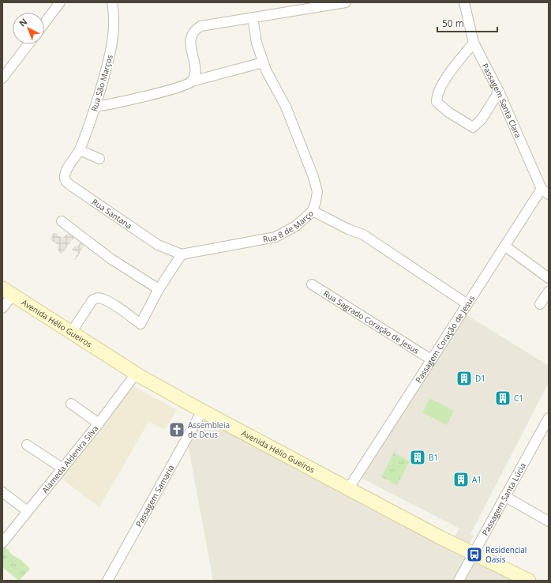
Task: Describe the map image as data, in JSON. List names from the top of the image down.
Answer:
{
  "streets": {
    "main road": ["Avenida Hélio Gueiros"],
    "street": [
      "Rua São Marços",
      "Passagem Santa Clara",
      "Rua Santana",
      "Rua 8 de Março",
      "Rua Sagrado Coração de Jesus",
      "Passagem Coração de Jesus",
      "Alameda Aldenira Silva",
      "Passagem Samaria",
      "Passagem Santa Lúcia"
    ]
  },
  "crossings": [
    ["Rua São Marços", "Rua Santana"],
    ["Passagem Santa Clara", "Passagem Coração de Jesus"],
    ["Rua Santana", "Rua 8 de Março"],
    ["Rua 8 de Março", "Passagem Coração de Jesus"],
    ["Rua Sagrado Coração de Jesus", "Passagem Coração de Jesus"],
    ["Avenida Hélio Gueiros", "Passagem Coração de Jesus"],
    ["Avenida Hélio Gueiros", "Alameda Aldenira Silva"],
    ["Avenida Hélio Gueiros", "Passagem Samaria"],
    ["Avenida Hélio Gueiros", "Passagem Santa Lúcia"]
  ],
  "places": {
    "building": [
      "D1",
      "C1",
      "B1",
      "A1"
    ],
    "church": ["Assembleia de Deus"],
    "bus stop": ["Residencial Oasis"]
  },
  "scale_bar": "50 m",
  "north": "top left"
}
